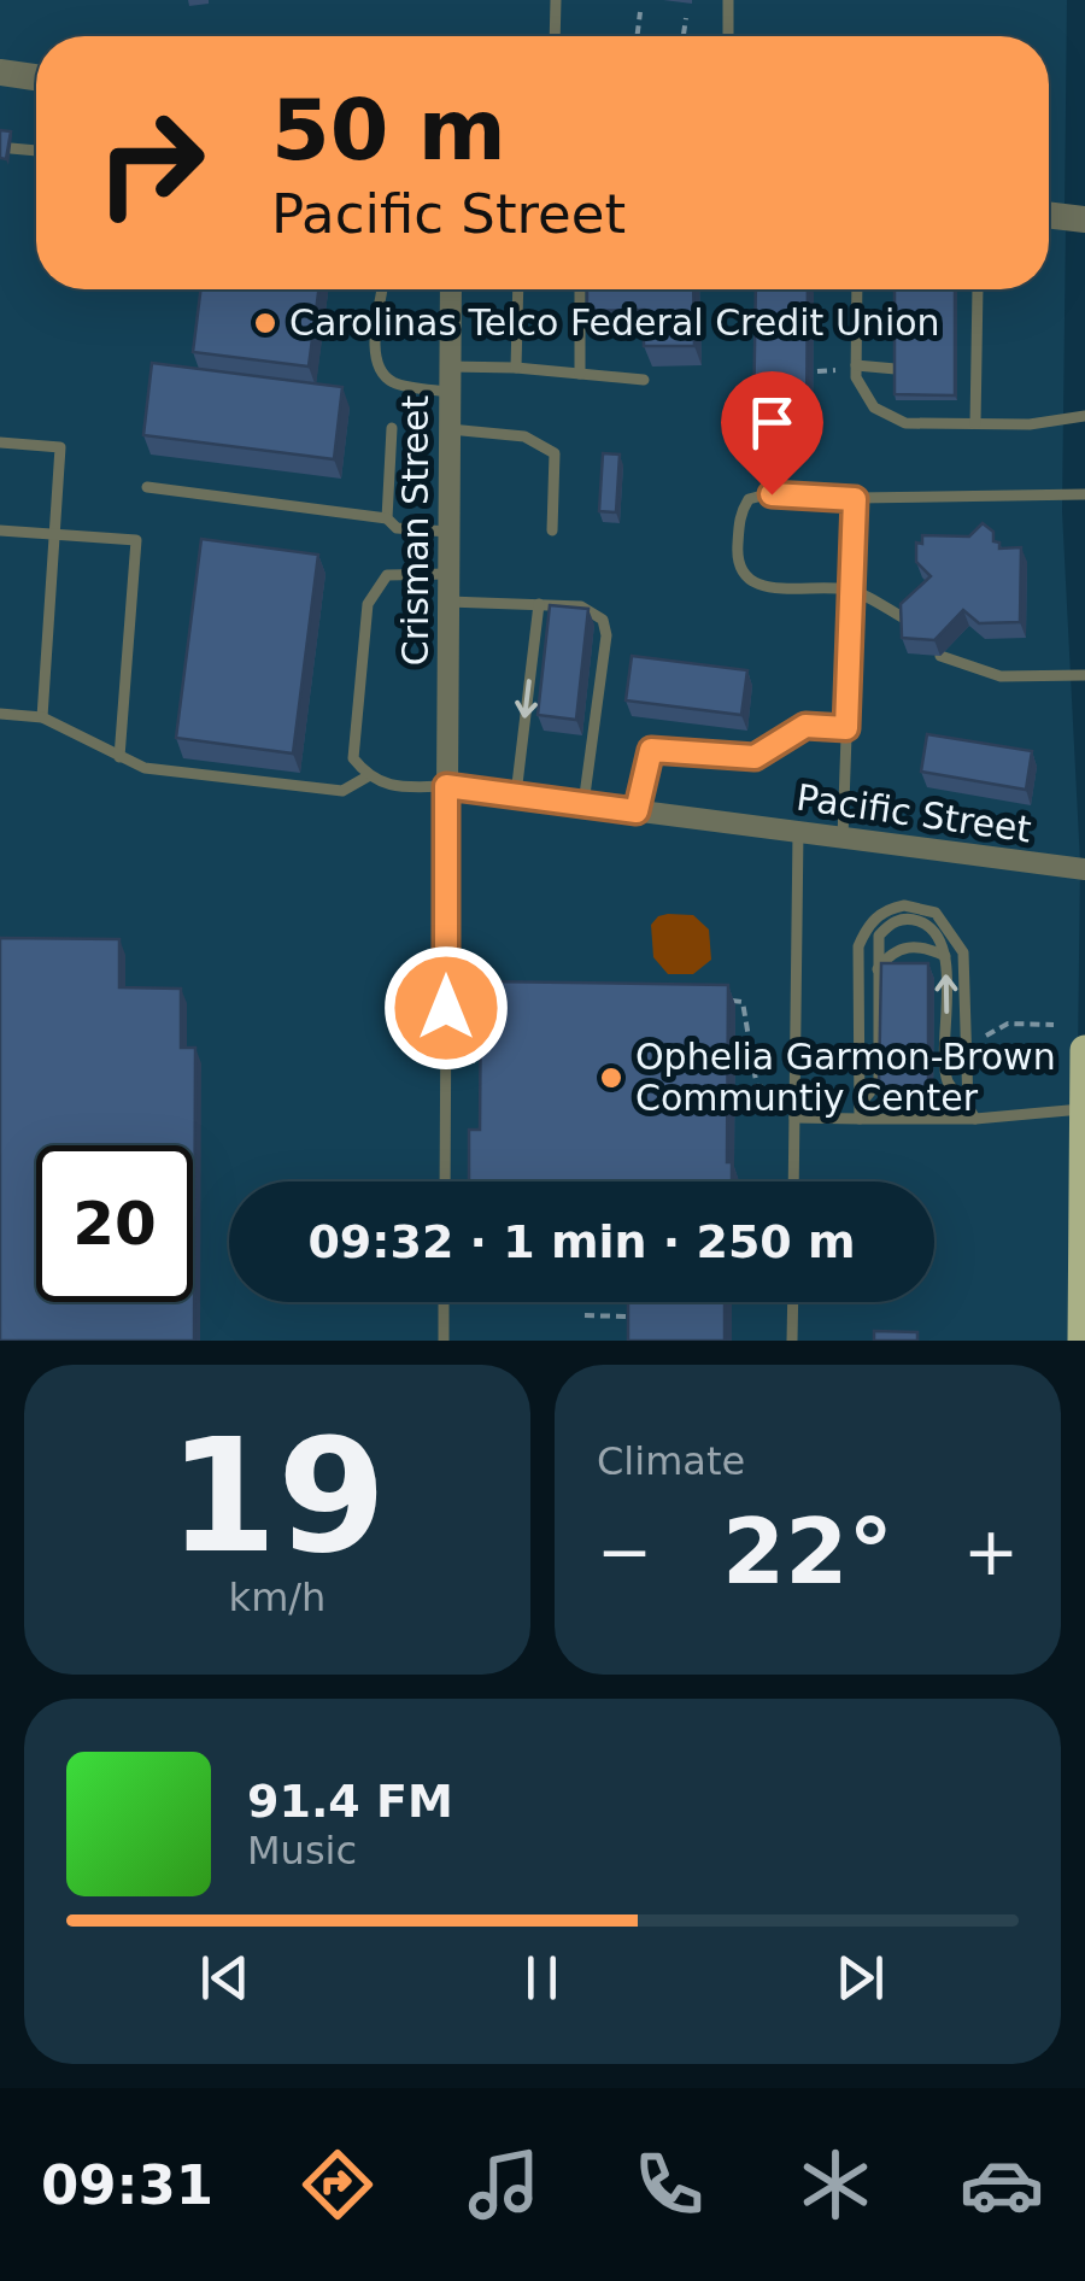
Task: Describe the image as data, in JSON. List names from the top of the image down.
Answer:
{
  "streets": {
    "street": ["Crisman Street", "Pacific Street"]
  },
  "crossings": [
    ["Crisman Street", "Pacific Street"]
  ],
  "places": ["Carolinas Telco Federal Credit Union", "Ophelia Garmon-Brown Communtiy Center"],
  "page": {
    "turn": ["50 m", "Pacific Street"],
    "limit": "20",
    "trip": "09:32 · 1 min · 250 m",
    "tile": [
      ["19", "km/h"],
      "Climate"
    ],
    "heat": ["−", "22°", "+"],
    "song": ["91.4 FM", "Music"],
    "tabs": "09:31"
  }
}
